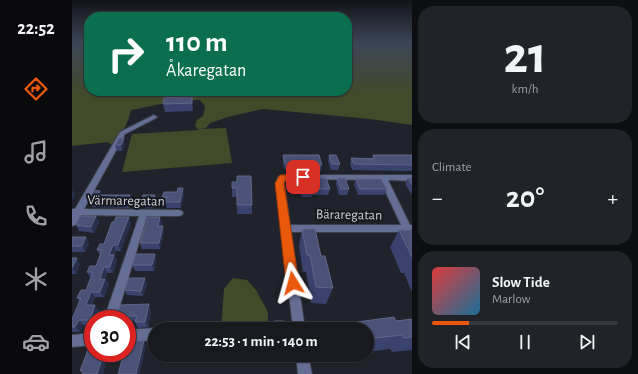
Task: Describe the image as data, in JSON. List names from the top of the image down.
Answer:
{
  "streets": {
    "street": ["Värmaregatan", "Bäraregatan"]
  },
  "page": {
    "tabs": "22:52",
    "tile": [
      ["21", "km/h"],
      "Climate"
    ],
    "turn": ["110 m", "Åkaregatan"],
    "heat": ["−", "20°", "+"],
    "song": ["Slow Tide", "Marlow"],
    "limit": "30",
    "trip": "22:53 · 1 min · 140 m"
  }
}
